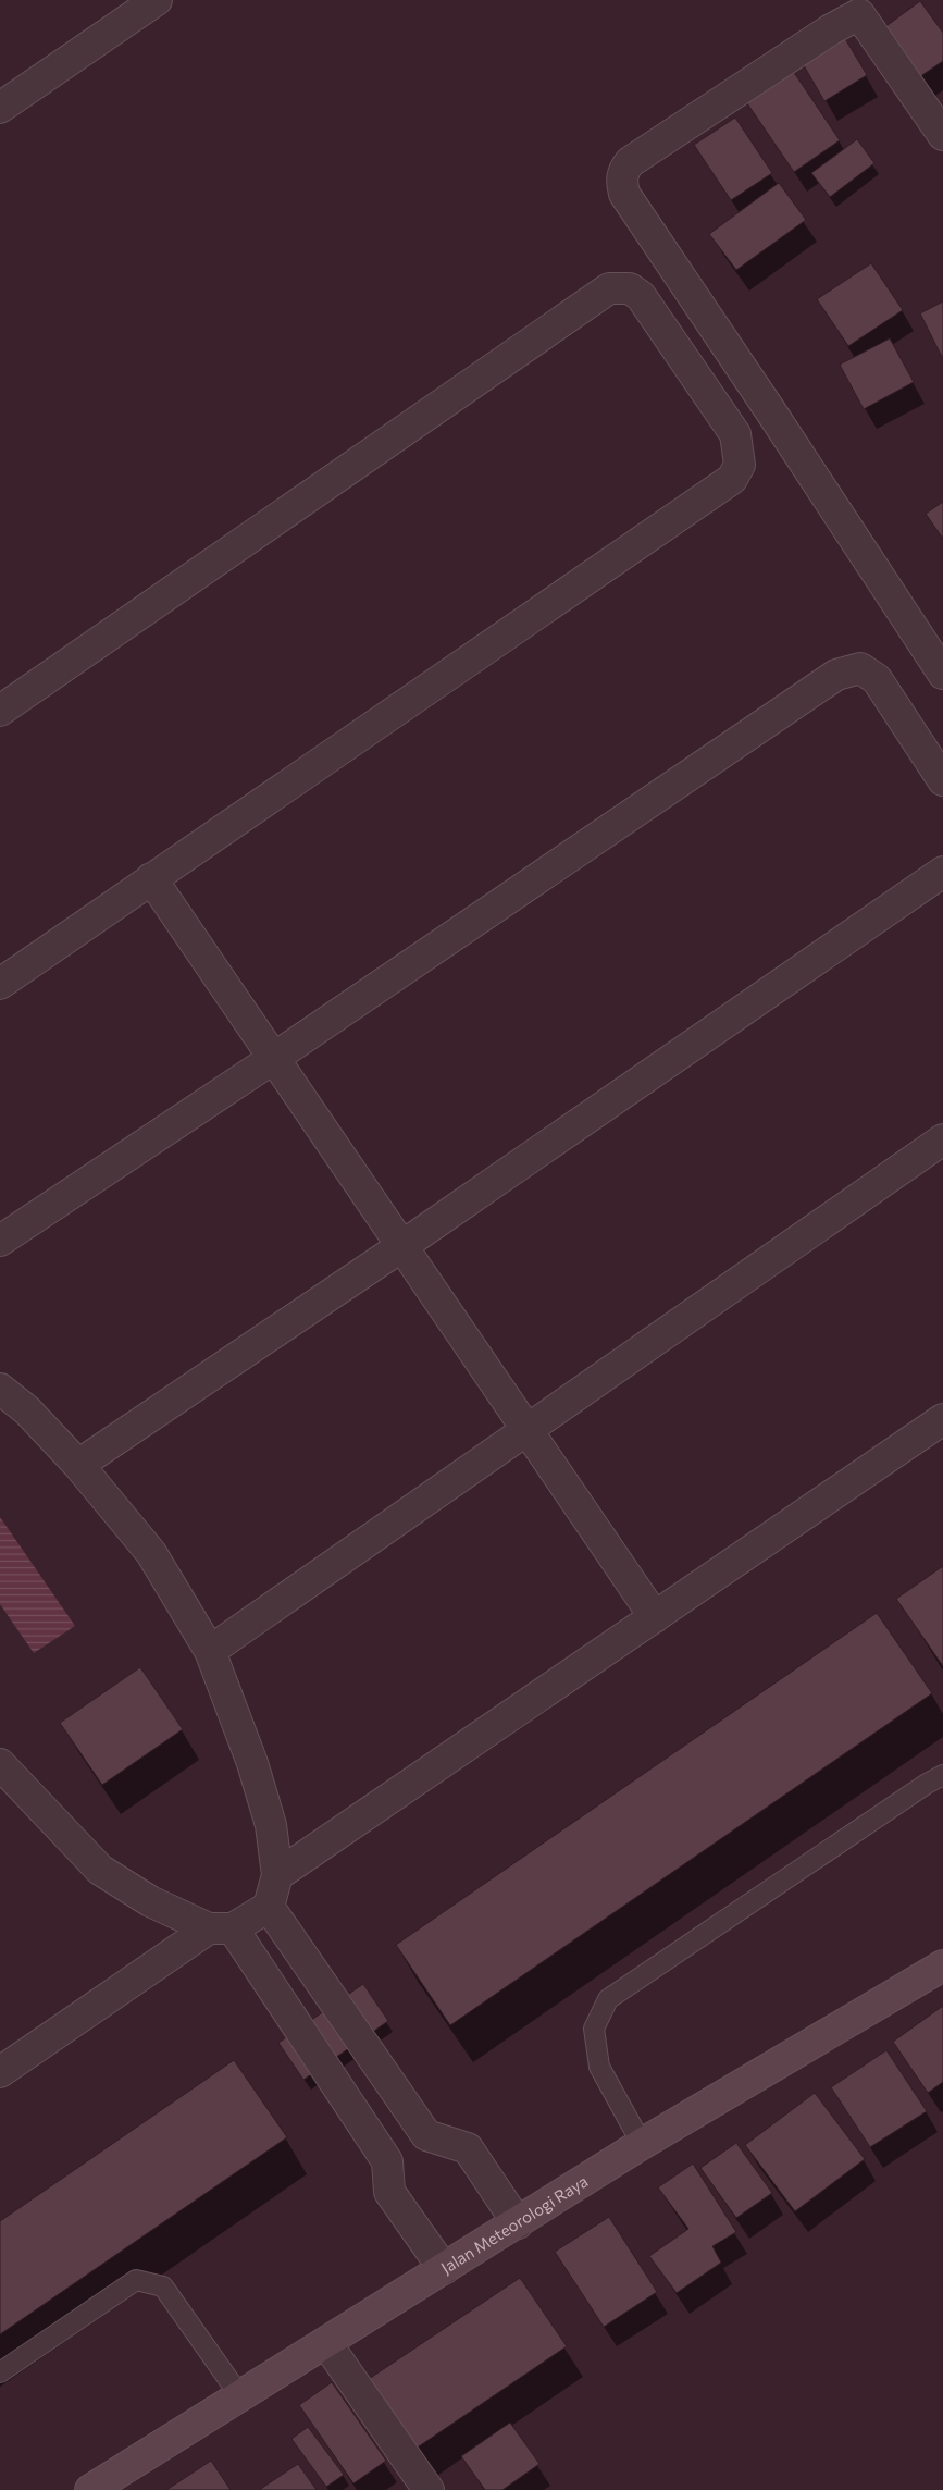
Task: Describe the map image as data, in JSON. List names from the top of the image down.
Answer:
{
  "streets": {
    "main road": ["Jalan Meteorologi Raya"]
  }
}
